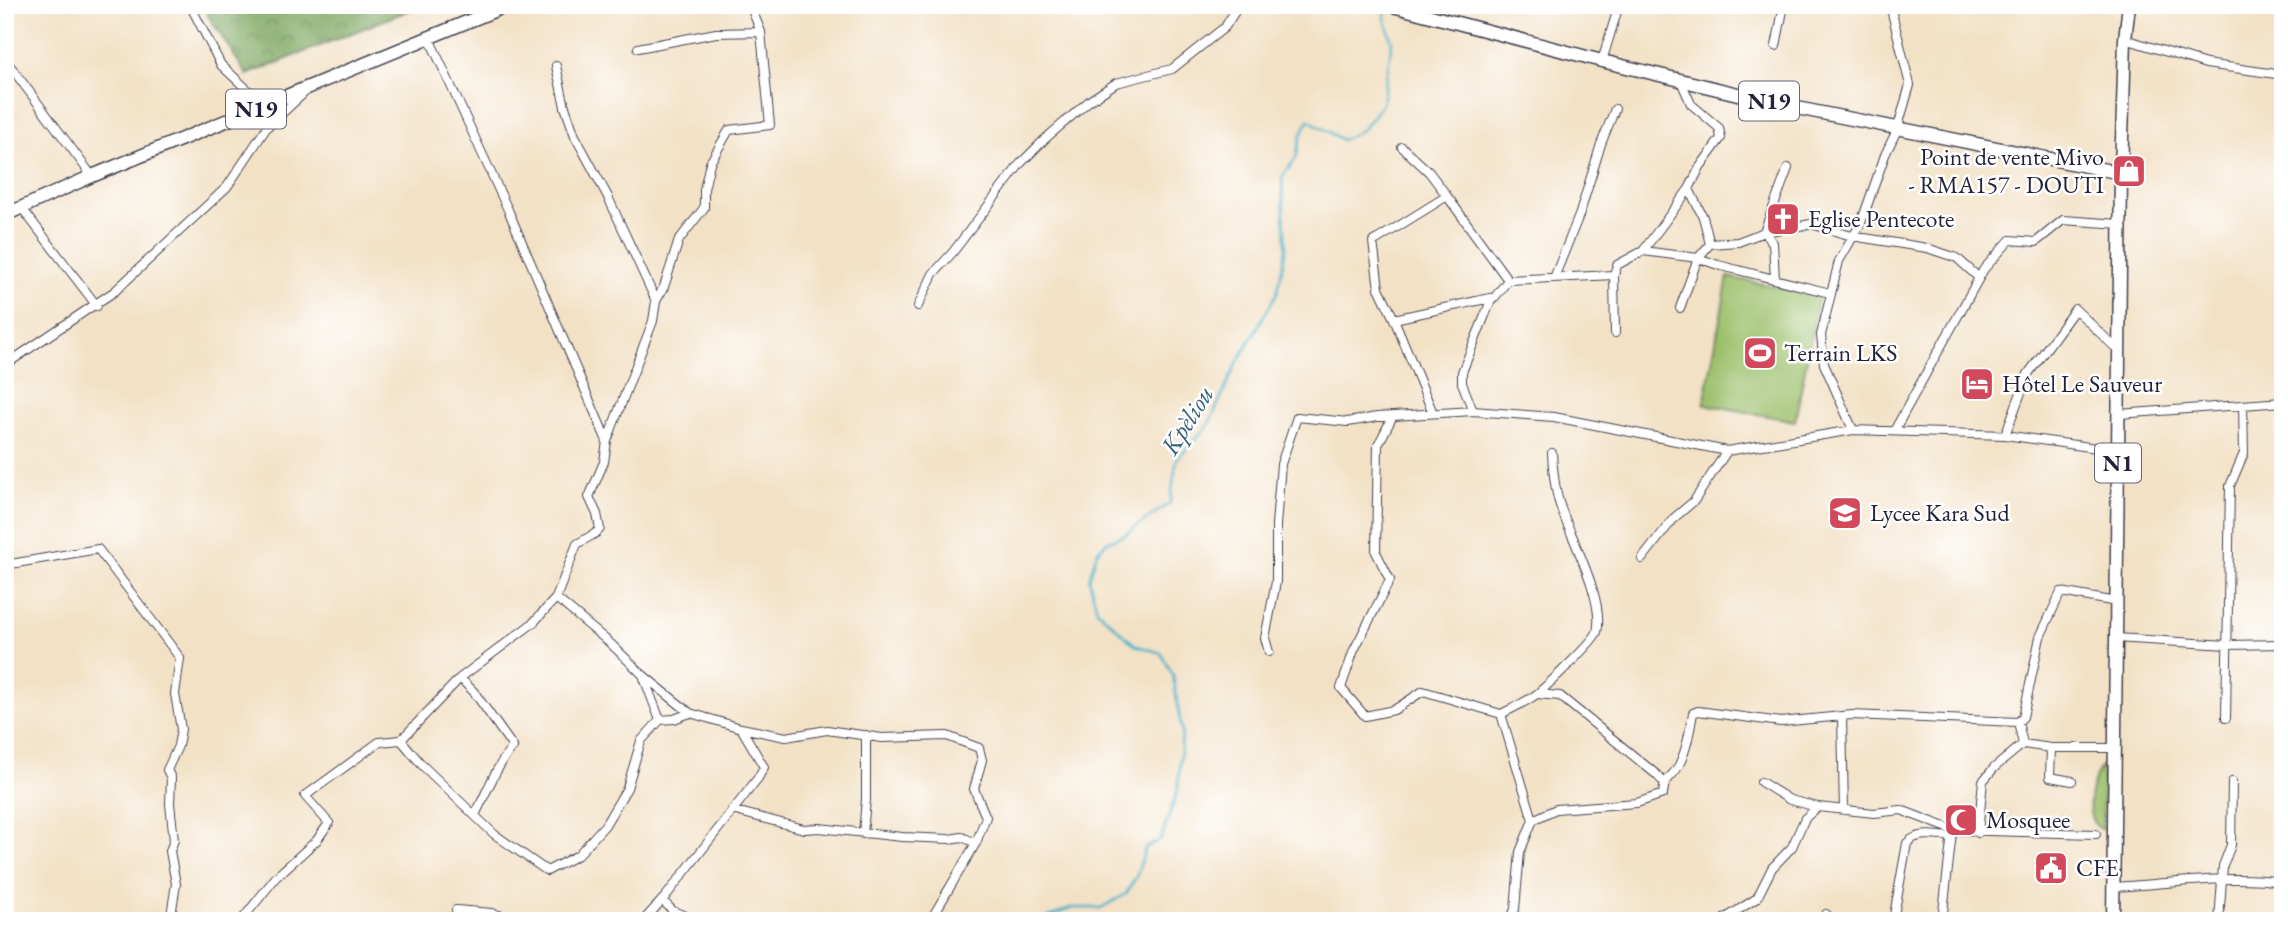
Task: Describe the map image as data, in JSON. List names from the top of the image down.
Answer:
{
  "streets": {
    "main road": ["N19", "N1"]
  },
  "crossings": [
    ["N19", "N1"]
  ],
  "water": ["Kpèliou"],
  "places": {
    "shop": ["Point de vente Mivo - RMA157 - DOUTI"],
    "church": ["Eglise Pentecote"],
    "sports": ["Terrain LKS"],
    "hotel": ["Hôtel Le Sauveur"],
    "school or university": ["Lycee Kara Sud"],
    "mosque": ["Mosquee"],
    "public building": ["CFE"]
  }
}
